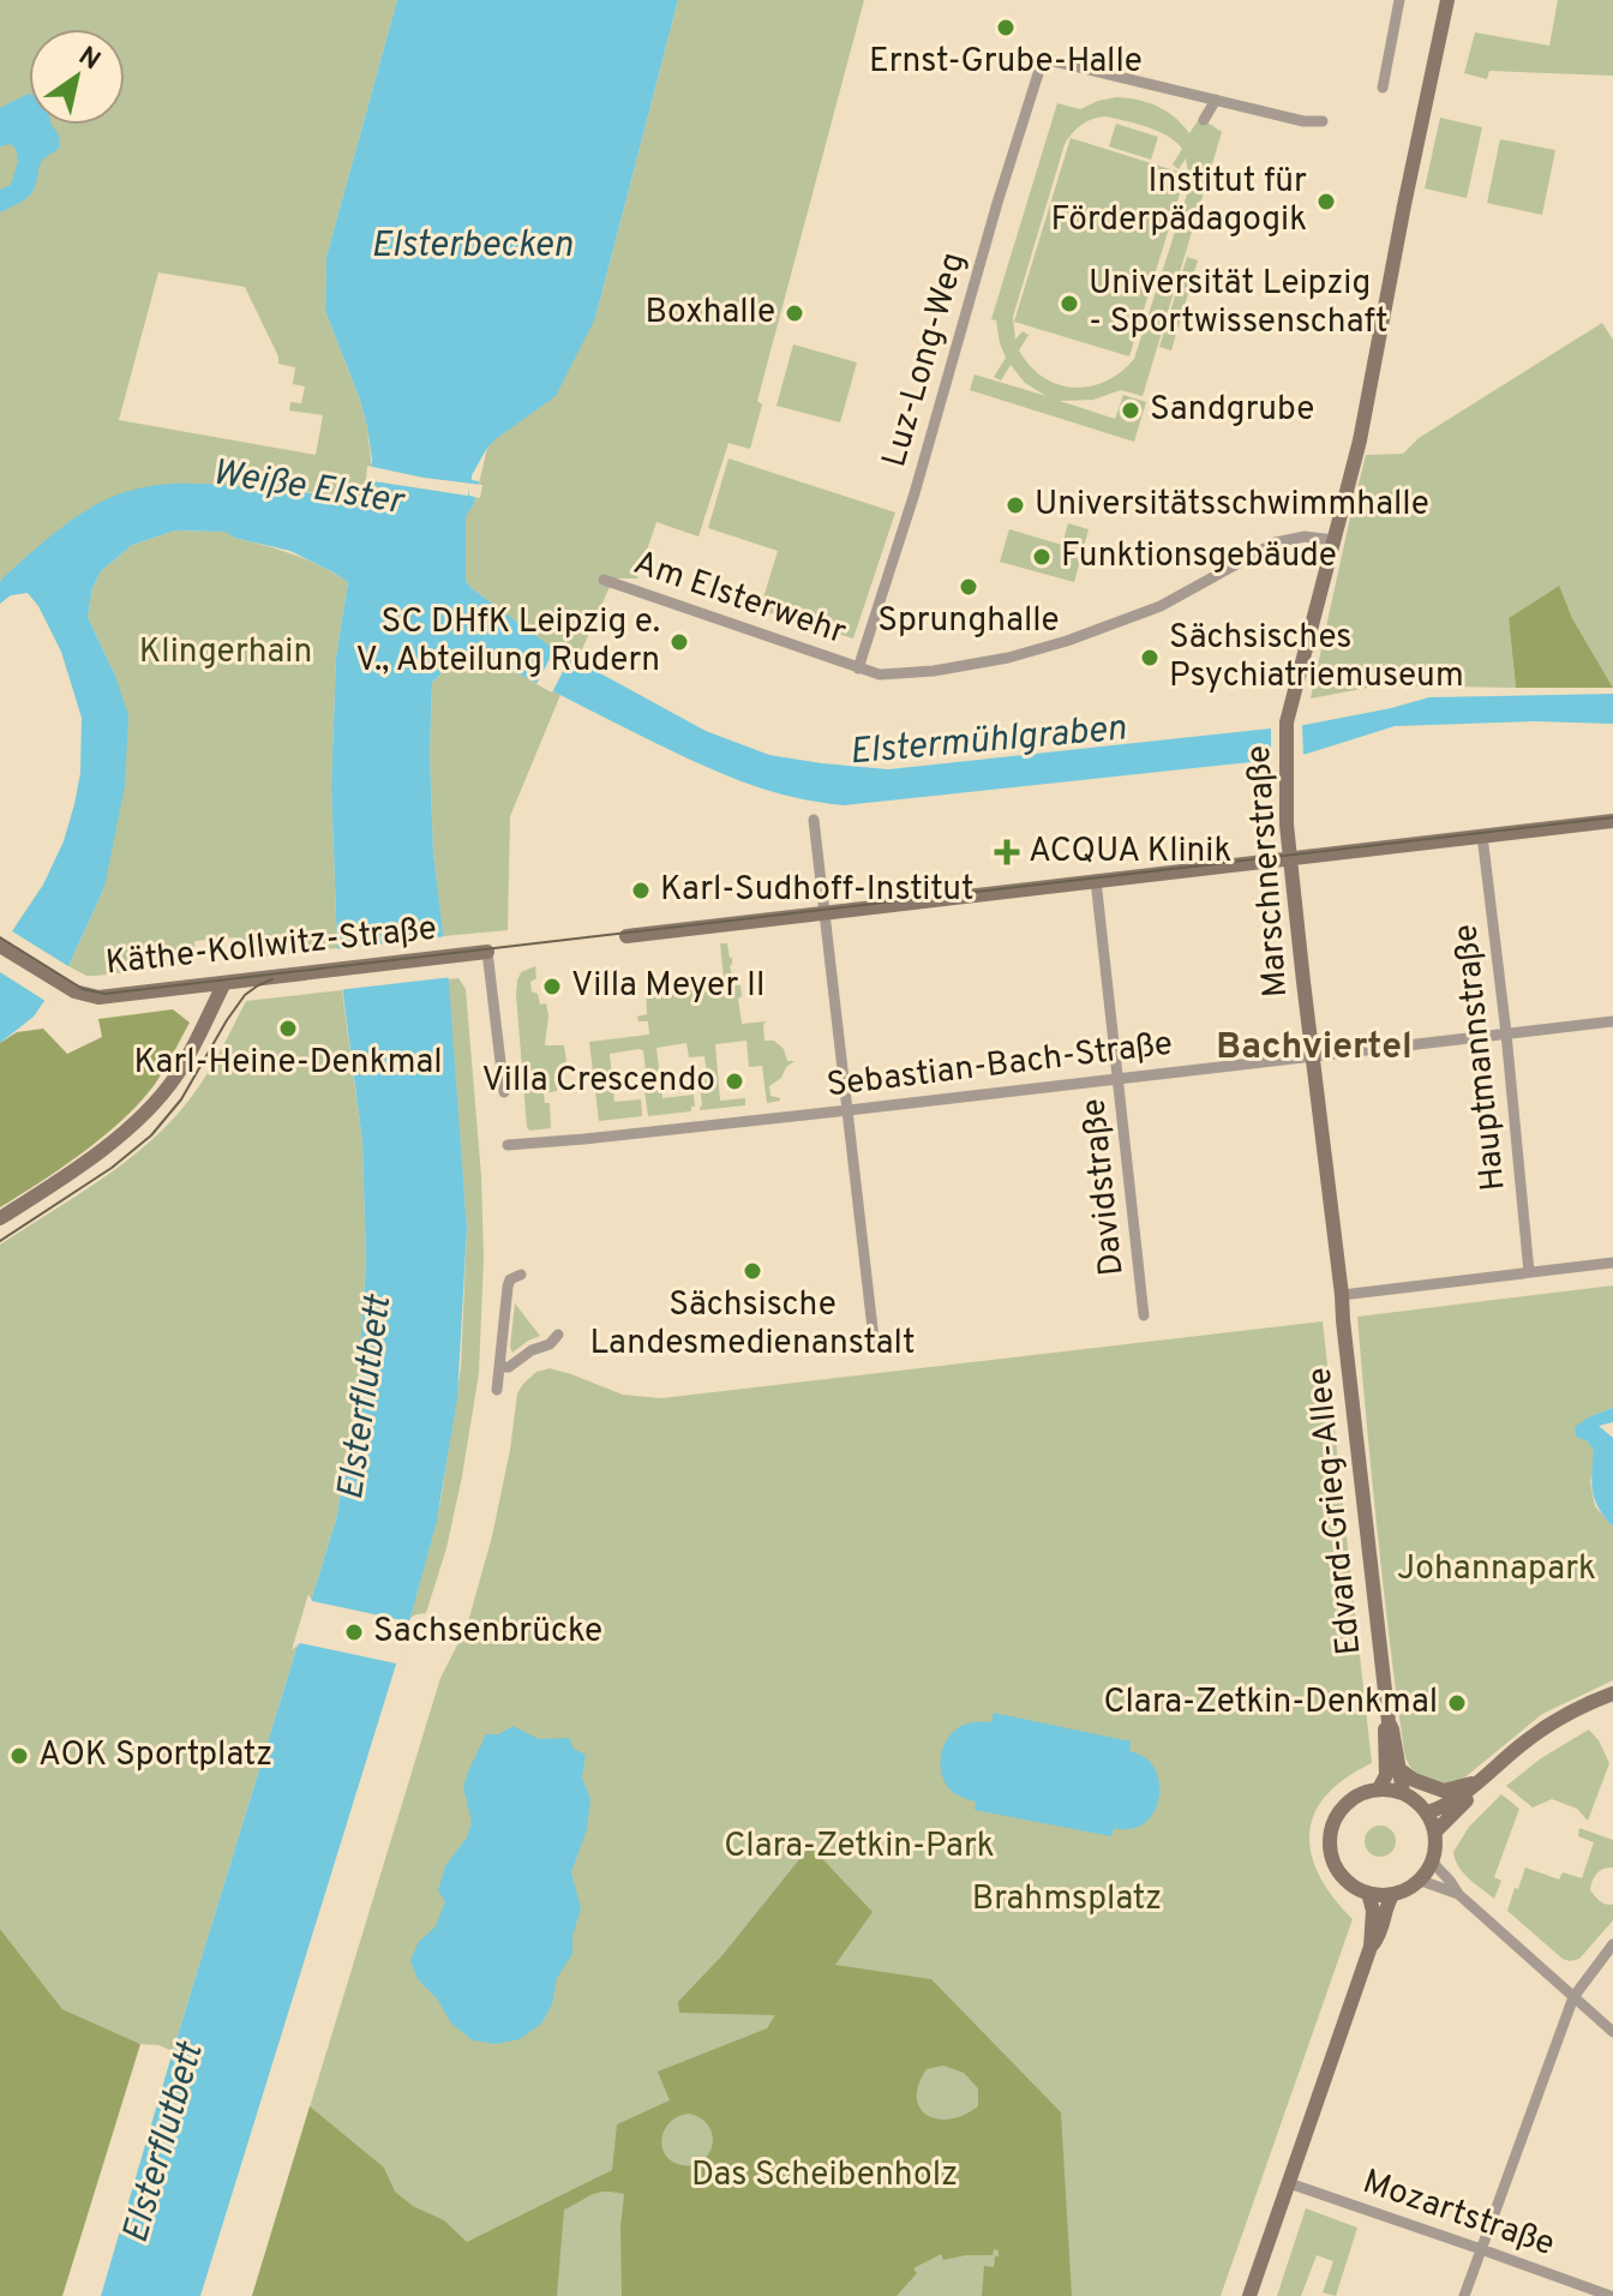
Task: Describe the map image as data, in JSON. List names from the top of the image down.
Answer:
{
  "streets": {
    "main road": ["Marschnerstraße", "Käthe-Kollwitz-Straße", "Edvard-Grieg-Allee"],
    "street": [
      "Luz-Long-Weg",
      "Am Elsterwehr",
      "Hauptmannstraße",
      "Sebastian-Bach-Straße",
      "Davidstraße",
      "Mozartstraße"
    ]
  },
  "crossings": [
    ["Luz-Long-Weg", "Am Elsterwehr"],
    ["Am Elsterwehr", "Marschnerstraße"],
    ["Marschnerstraße", "Sebastian-Bach-Straße"],
    ["Marschnerstraße", "Edvard-Grieg-Allee"],
    ["Hauptmannstraße", "Sebastian-Bach-Straße"],
    ["Sebastian-Bach-Straße", "Davidstraße"]
  ],
  "districts": ["Bachviertel"],
  "water": [
    "Elsterbecken",
    "Weiße Elster",
    "Elstermühlgraben",
    "Elsterflutbett"
  ],
  "parks": [
    "Klingerhain",
    "Johannapark",
    "Clara-Zetkin-Park",
    "Brahmsplatz",
    "Das Scheibenholz"
  ],
  "places": {
    "other": [
      "Ernst-Grube-Halle",
      "Institut für Förderpädagogik",
      "Universität Leipzig - Sportwissenschaft",
      "Boxhalle",
      "Sandgrube",
      "Universitätsschwimmhalle",
      "Funktionsgebäude",
      "Sprunghalle",
      "SC DHfK Leipzig e. V., Abteilung Rudern",
      "Sächsisches Psychiatriemuseum",
      "Karl-Sudhoff-Institut",
      "Villa Meyer II",
      "Karl-Heine-Denkmal",
      "Villa Crescendo",
      "Sächsische Landesmedienanstalt",
      "Sachsenbrücke",
      "Clara-Zetkin-Denkmal",
      "AOK Sportplatz"
    ],
    "health": ["ACQUA Klinik"]
  },
  "north": "top right"
}
